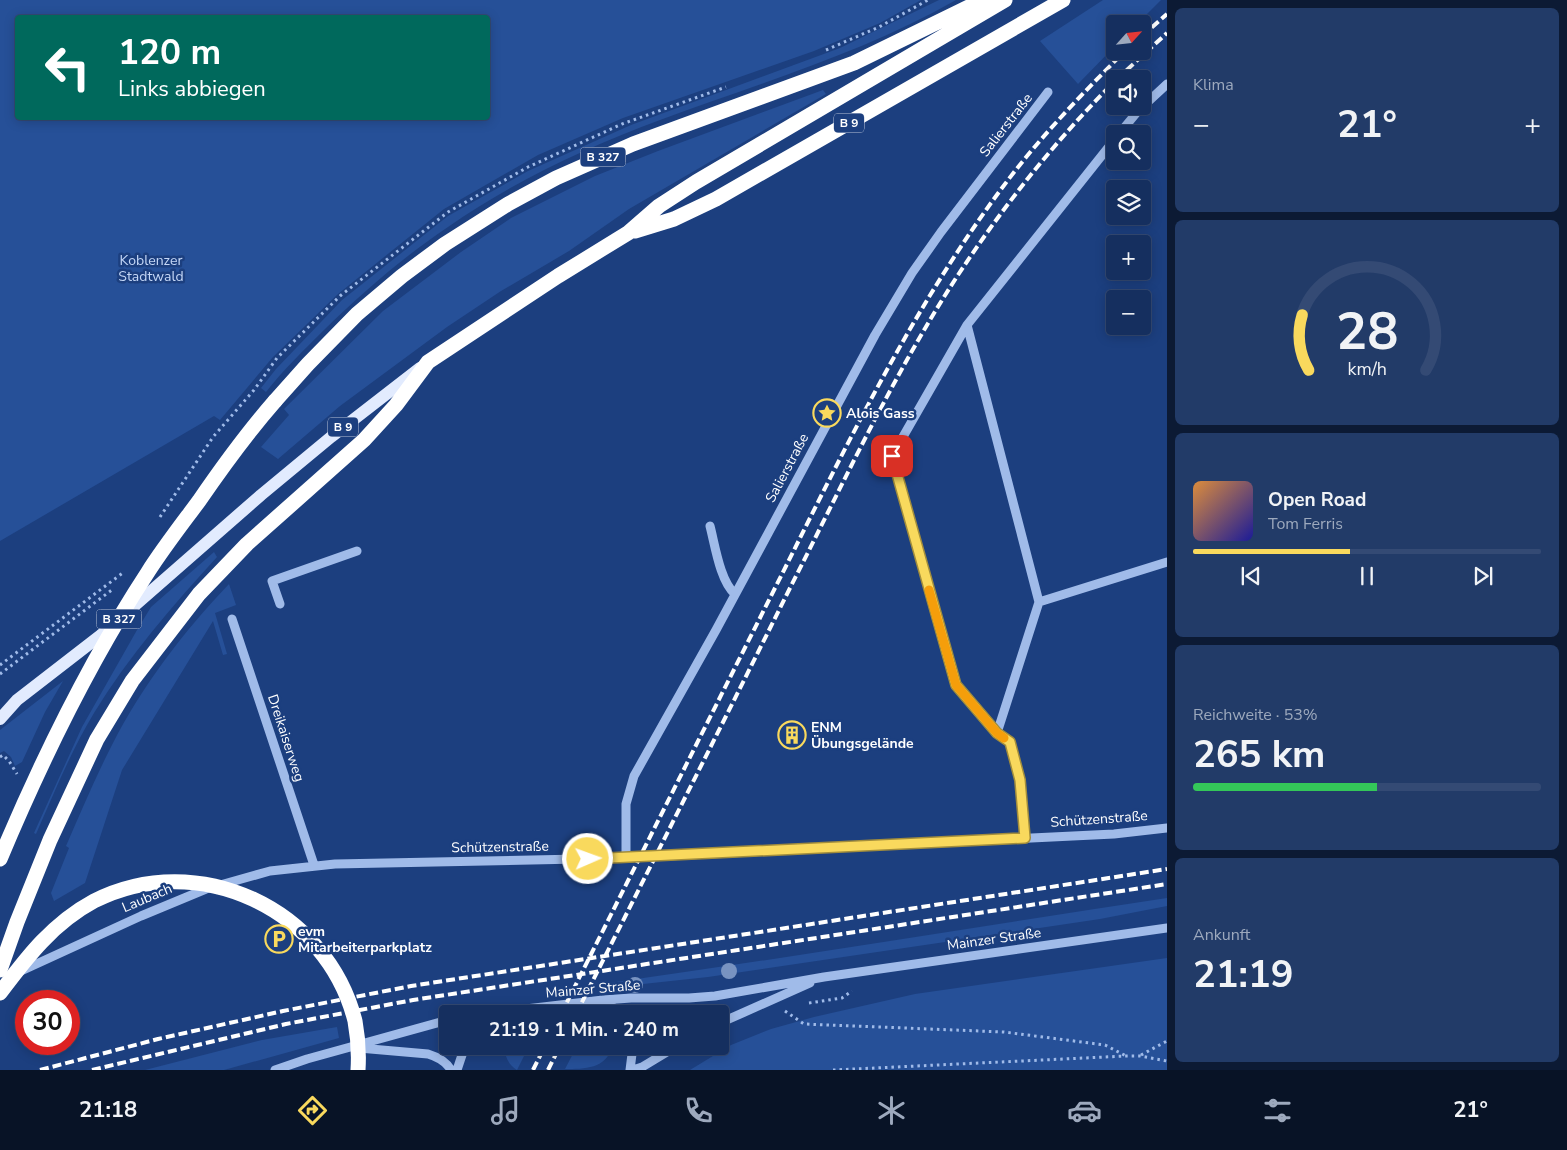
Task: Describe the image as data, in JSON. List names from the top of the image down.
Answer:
{
  "streets": {
    "highway": ["B 9", "B 327"],
    "street": [
      "Salierstraße",
      "Dreikaiserweg",
      "Schützenstraße",
      "Laubach",
      "Mainzer Straße"
    ]
  },
  "crossings": [
    ["Salierstraße", "Schützenstraße"],
    ["Dreikaiserweg", "Schützenstraße"],
    ["Dreikaiserweg", "Laubach"],
    ["Schützenstraße", "Laubach"]
  ],
  "parks": ["Koblenzer Stadtwald"],
  "places": {
    "place": ["Alois Gass"],
    "building": ["ENM Übungsgelände"],
    "parking": ["evm Mitarbeiterparkplatz"]
  },
  "north": "top right",
  "page": {
    "tile": [
      "Klima",
      ["Reichweite · 53%", "265 km"],
      ["Ankunft", "21:19"]
    ],
    "map_buttons": ["+", "−"],
    "turn": ["120 m", "Links abbiegen"],
    "heat": ["−", "21°", "+"],
    "song": ["Open Road", "Tom Ferris"],
    "limit": "30",
    "trip": "21:19 · 1 Min. · 240 m",
    "tabs": ["21:18", "21°"],
    "gauge": ["28", "km/h"]
  }
}
